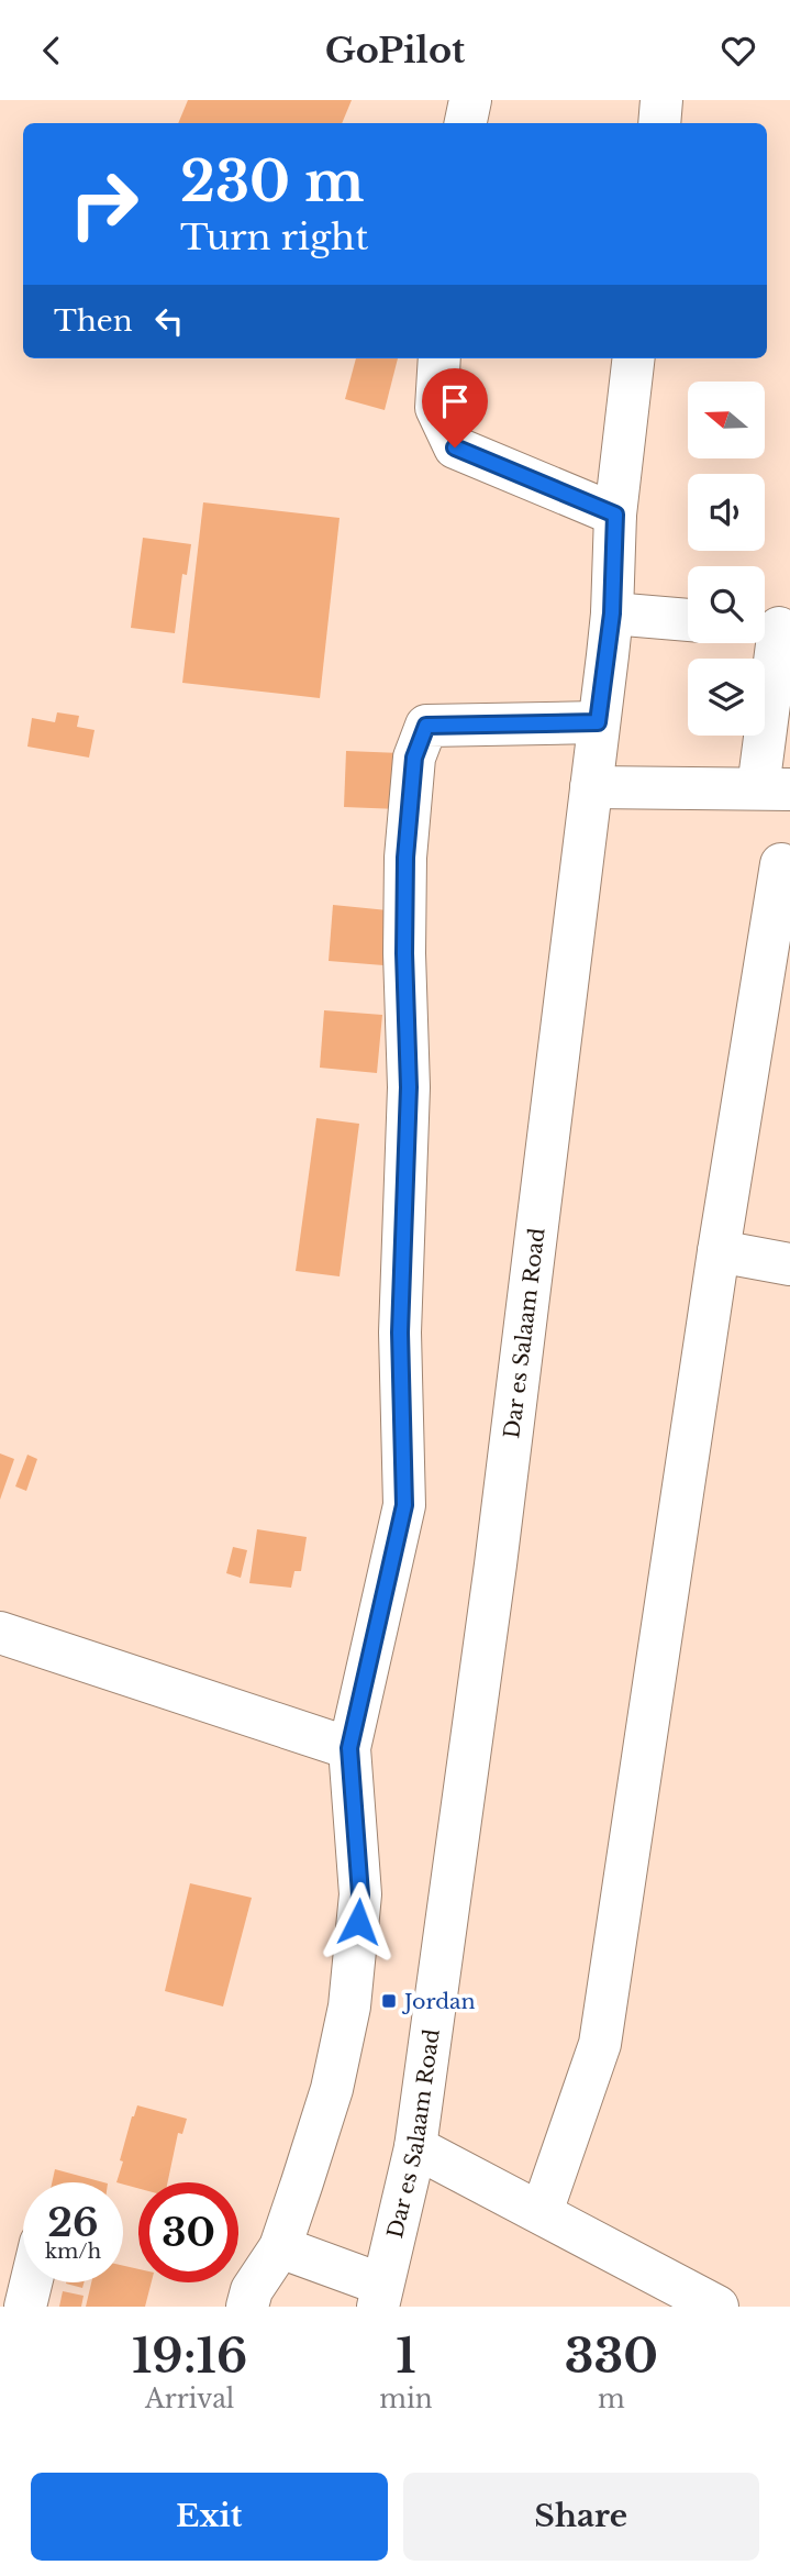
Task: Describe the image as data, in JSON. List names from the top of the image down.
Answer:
{
  "streets": {
    "main road": ["Dar es Salaam Road"]
  },
  "places": {
    "transit": ["Jordan"]
  },
  "north": "left",
  "page": {
    "header": "GoPilot",
    "turn": ["230 m", "Turn right"],
    "then": "Then",
    "speed": "26 km/h",
    "limit": "30",
    "eta": [
      "19:16",
      "Arrival",
      "1",
      "min",
      "330",
      "m"
    ],
    "buttons": ["Exit", "Share"]
  }
}
